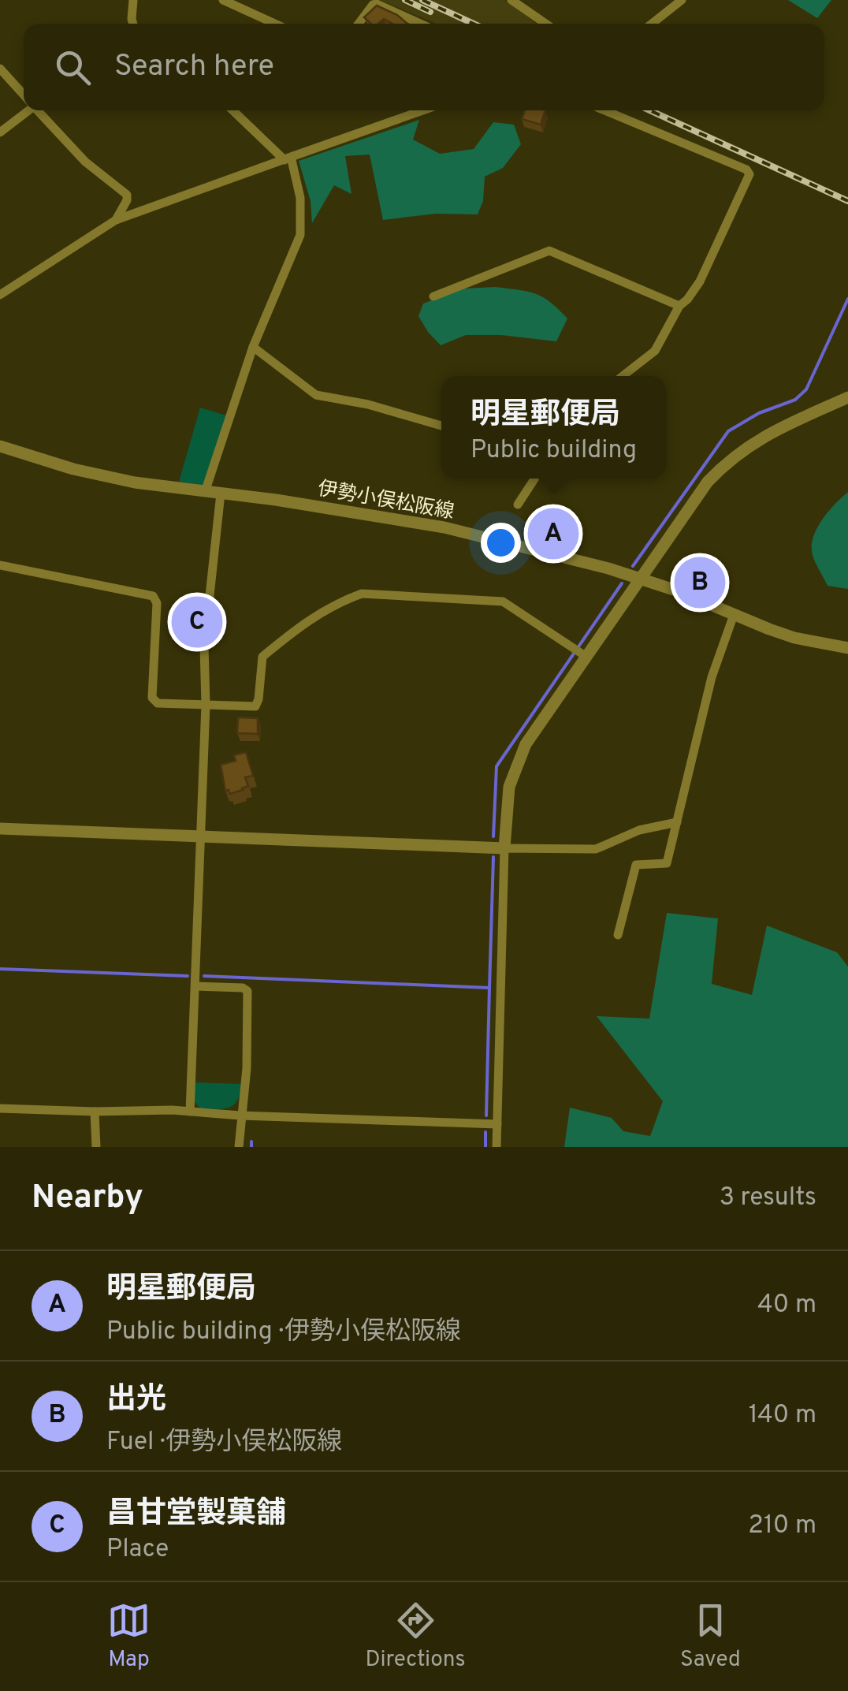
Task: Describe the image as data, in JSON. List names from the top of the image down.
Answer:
{
  "streets": {
    "street": ["伊勢小俣松阪線"]
  },
  "page": {
    "search": "Search here",
    "popup": ["明星郵便局", "Public building"],
    "pins": ["A", "B", "C"],
    "heading": ["Nearby", "3 results"],
    "list": [
      {
        "mark": "A",
        "name": "明星郵便局",
        "note": "Public building · 伊勢小俣松阪線",
        "value": "40 m"
      },
      {
        "mark": "B",
        "name": "出光",
        "note": "Fuel · 伊勢小俣松阪線",
        "value": "140 m"
      },
      {
        "mark": "C",
        "name": "昌甘堂製菓舗",
        "note": "Place",
        "value": "210 m"
      }
    ],
    "nav": ["Map", "Directions", "Saved"]
  }
}
